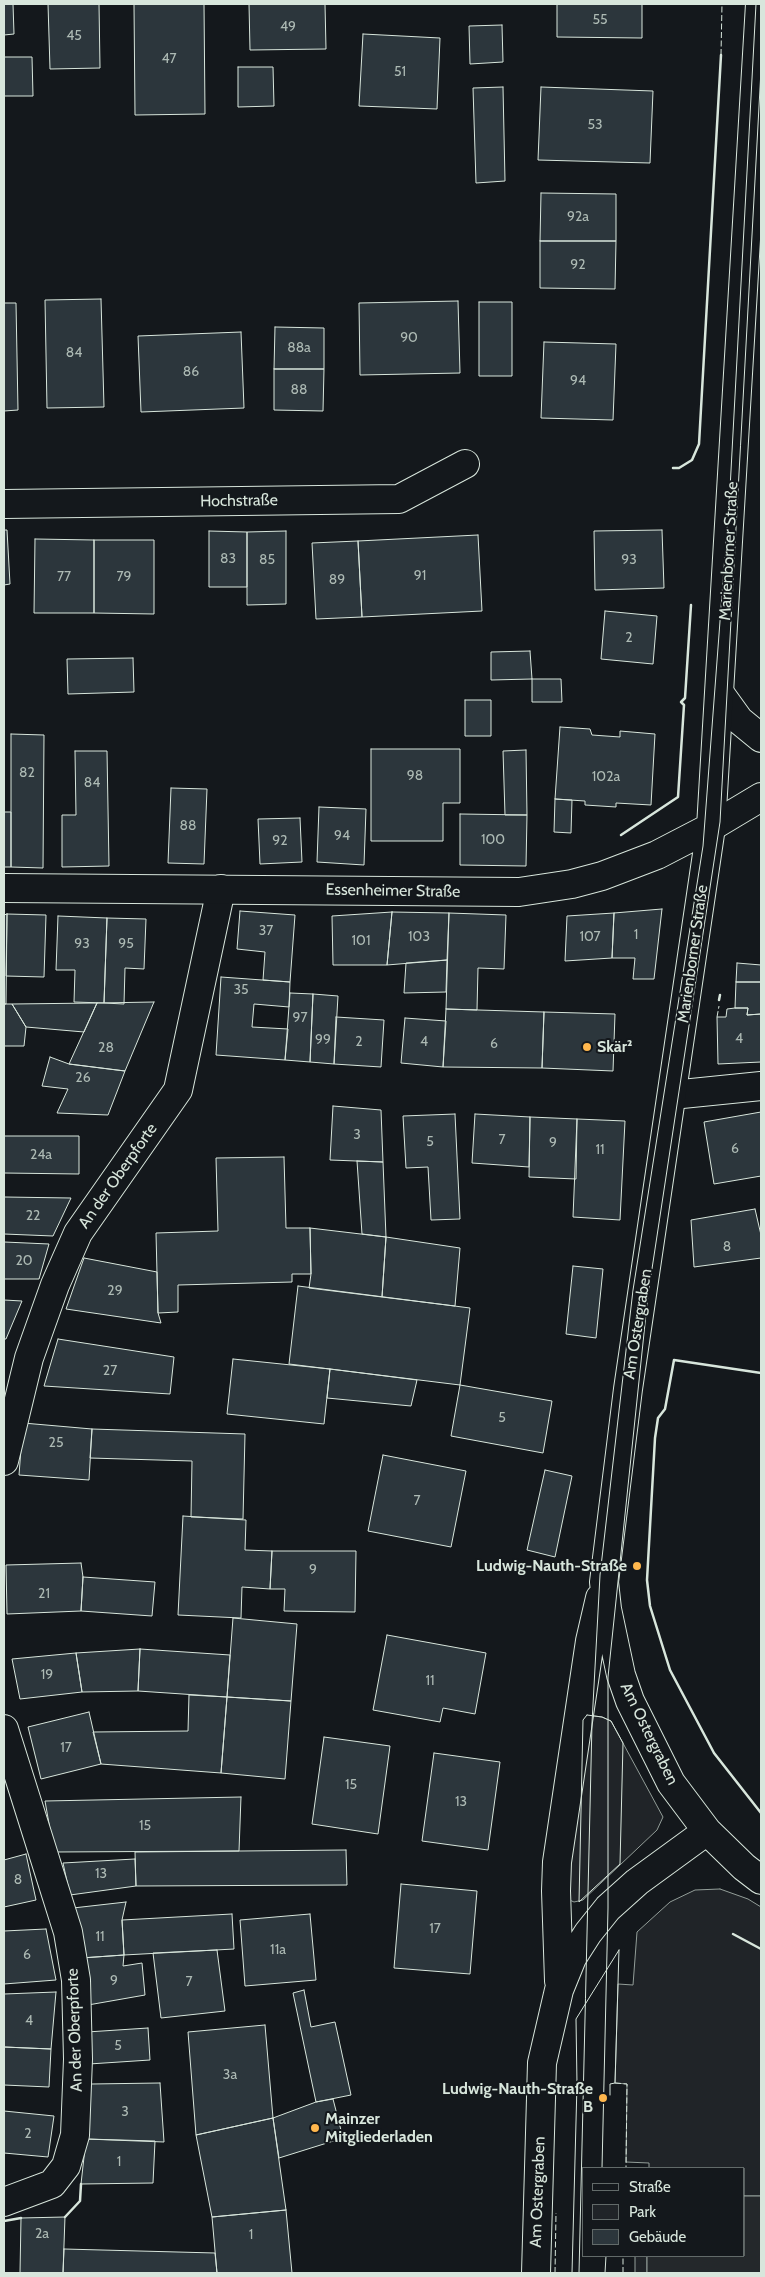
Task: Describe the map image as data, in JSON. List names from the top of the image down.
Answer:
{
  "streets": {
    "street": [
      "Hochstraße",
      "Marienborner Straße",
      "Essenheimer Straße",
      "An der Oberpforte",
      "Am Ostergraben"
    ]
  },
  "crossings": [
    ["Marienborner Straße", "Essenheimer Straße"],
    ["Marienborner Straße", "Am Ostergraben"],
    ["Essenheimer Straße", "An der Oberpforte"]
  ],
  "places": [
    "Skär²",
    "Ludwig-Nauth-Straße",
    "Ludwig-Nauth-Straße B",
    "Mainzer Mitgliederladen"
  ],
  "house_numbers": [
    "55",
    "49",
    "45",
    "47",
    "51",
    "53",
    "92a",
    "92",
    "90",
    "88a",
    "84",
    "86",
    "94",
    "88",
    "83",
    "85",
    "93",
    "91",
    "77",
    "79",
    "89",
    "2",
    "82",
    "98",
    "102a",
    "84",
    "88",
    "94",
    "100",
    "92",
    "37",
    "1",
    "103",
    "107",
    "101",
    "93",
    "95",
    "35",
    "97",
    "4",
    "99",
    "2",
    "4",
    "6",
    "28",
    "26",
    "3",
    "7",
    "5",
    "9",
    "6",
    "11",
    "24a",
    "22",
    "8",
    "20",
    "29",
    "27",
    "5",
    "25",
    "7",
    "9",
    "21",
    "19",
    "11",
    "17",
    "15",
    "13",
    "15",
    "13",
    "8",
    "17",
    "11",
    "11a",
    "6",
    "9",
    "7",
    "4",
    "5",
    "3a",
    "3",
    "2",
    "1",
    "2a",
    "1"
  ],
  "legend": ["Straße", "Park", "Gebäude"]
}
